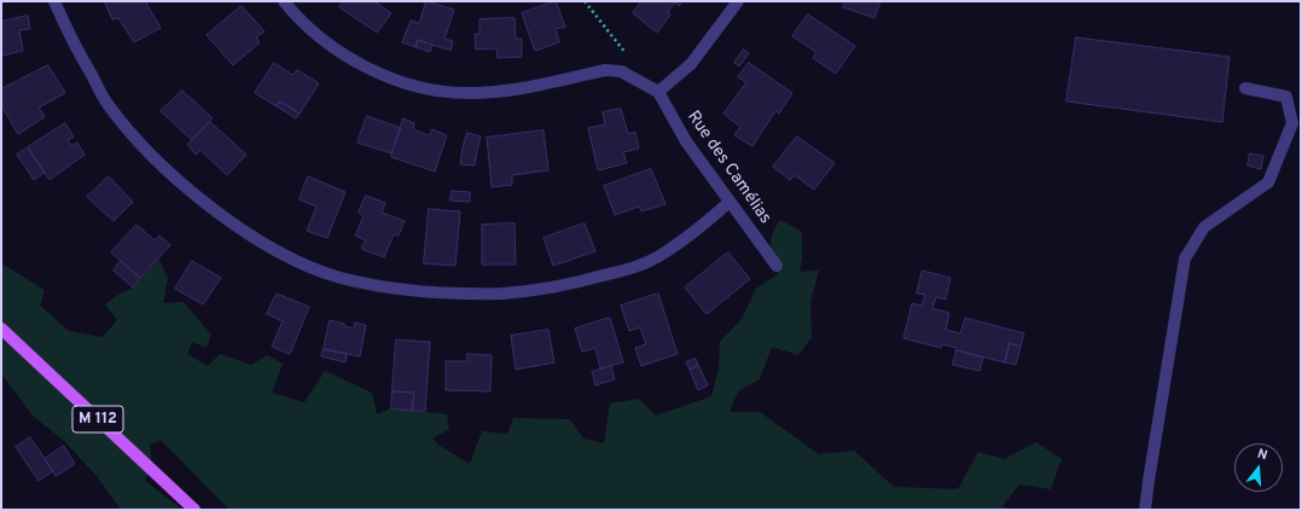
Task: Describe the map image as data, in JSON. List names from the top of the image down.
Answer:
{
  "streets": {
    "main road": ["M 112"],
    "street": ["Rue des Camélias"]
  },
  "north": "top"
}
